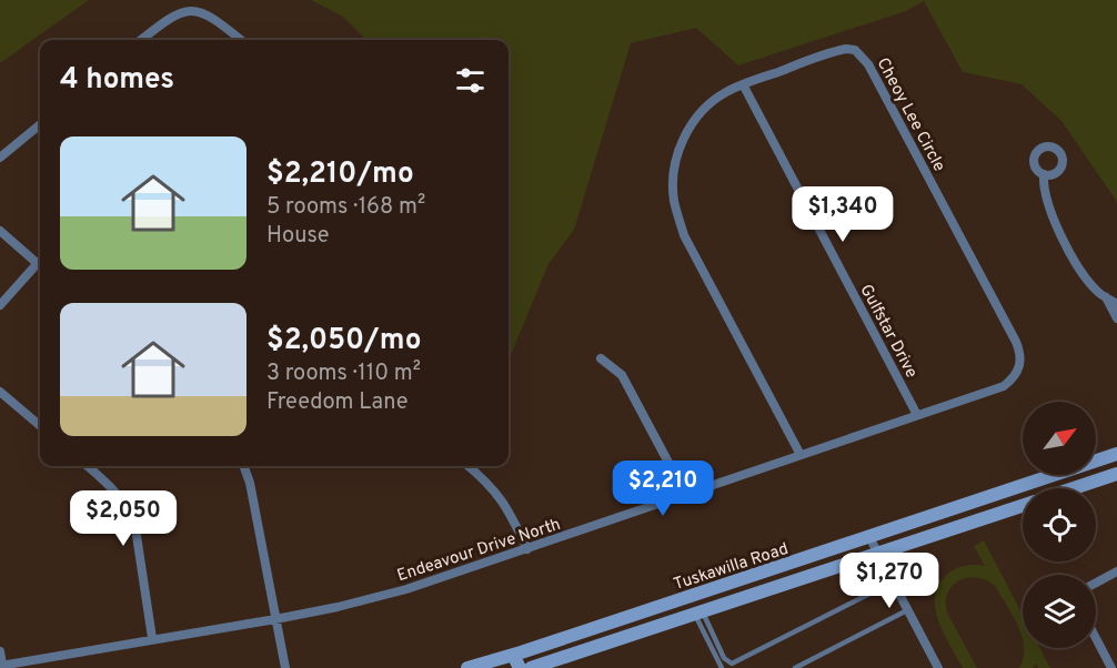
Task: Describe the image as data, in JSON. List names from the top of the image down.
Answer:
{
  "streets": {
    "main road": ["Tuskawilla Road"],
    "street": ["Cheoy Lee Circle", "Gulfstar Drive", "Endeavour Drive North"]
  },
  "crossings": [
    ["Cheoy Lee Circle", "Gulfstar Drive"],
    ["Cheoy Lee Circle", "Endeavour Drive North"],
    ["Gulfstar Drive", "Endeavour Drive North"]
  ],
  "north": "top right",
  "page": {
    "heading": "4 homes",
    "list": [
      {
        "name": "$2,210/mo",
        "note": "5 rooms · 168 m² · House"
      },
      {
        "name": "$2,050/mo",
        "note": "3 rooms · 110 m² · Freedom Lane"
      }
    ],
    "price": [
      "$1,340",
      "$2,210",
      "$2,050",
      "$1,270"
    ]
  }
}
